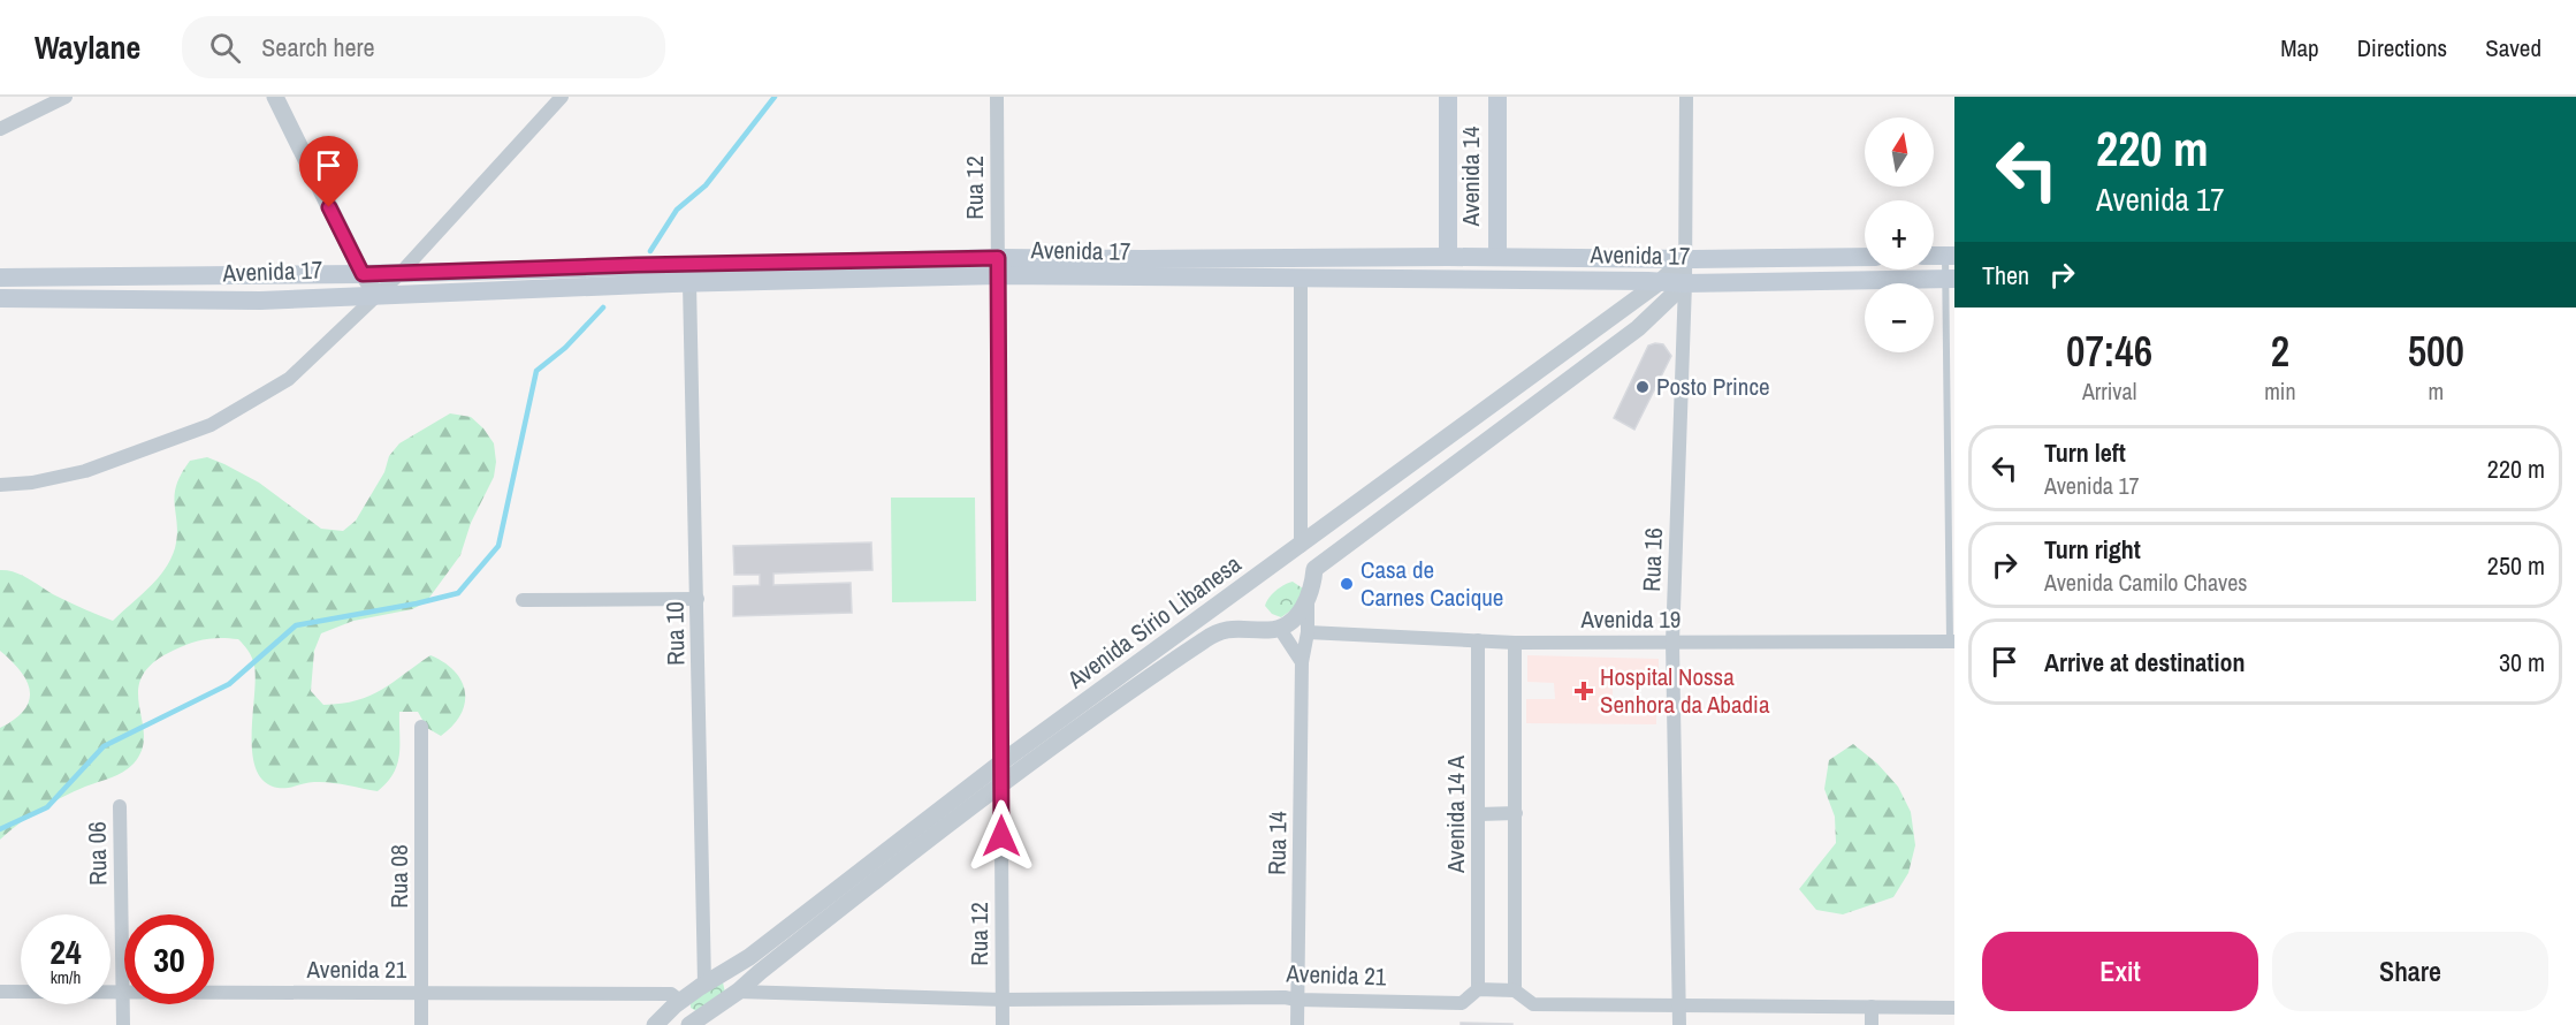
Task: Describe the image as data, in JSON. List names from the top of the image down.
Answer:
{
  "streets": {
    "main road": ["Avenida 14", "Avenida 17"],
    "street": [
      "Rua 12",
      "Rua 16",
      "Avenida 19",
      "Avenida Sírio Libanesa",
      "Rua 10",
      "Avenida 14 A",
      "Rua 14",
      "Rua 06",
      "Rua 08",
      "Avenida 21"
    ]
  },
  "crossings": [
    ["Avenida 14", "Avenida 17"],
    ["Rua 12", "Avenida 17"],
    ["Rua 12", "Avenida Sírio Libanesa"],
    ["Rua 12", "Avenida 21"],
    ["Avenida 17", "Rua 16"],
    ["Avenida 17", "Avenida Sírio Libanesa"],
    ["Avenida 17", "Rua 10"],
    ["Rua 16", "Avenida 19"],
    ["Rua 16", "Avenida Sírio Libanesa"],
    ["Rua 16", "Avenida 21"],
    ["Avenida 19", "Avenida 14 A"],
    ["Avenida 19", "Rua 14"],
    ["Avenida Sírio Libanesa", "Rua 10"],
    ["Avenida Sírio Libanesa", "Avenida 21"],
    ["Avenida 14 A", "Avenida 21"],
    ["Rua 14", "Avenida 21"],
    ["Rua 06", "Avenida 21"],
    ["Rua 08", "Avenida 21"]
  ],
  "places": {
    "other": ["Posto Prince", "Casa de Carnes Cacique"],
    "health": ["Hospital Nossa Senhora da Abadia"]
  },
  "north": "top",
  "page": {
    "header": "Waylane",
    "search": "Search here",
    "nav": ["Map", "Directions", "Saved"],
    "turn": ["220 m", "Avenida 17"],
    "map_buttons": ["+", "−"],
    "then": "Then",
    "eta": [
      "07:46",
      "Arrival",
      "2",
      "min",
      "500",
      "m"
    ],
    "list": [
      {
        "name": "Turn left",
        "note": "Avenida 17",
        "value": "220 m"
      },
      {
        "name": "Turn right",
        "note": "Avenida Camilo Chaves",
        "value": "250 m"
      },
      {
        "name": "Arrive at destination",
        "value": "30 m"
      }
    ],
    "speed": "24 km/h",
    "limit": "30",
    "buttons": ["Exit", "Share"]
  }
}
